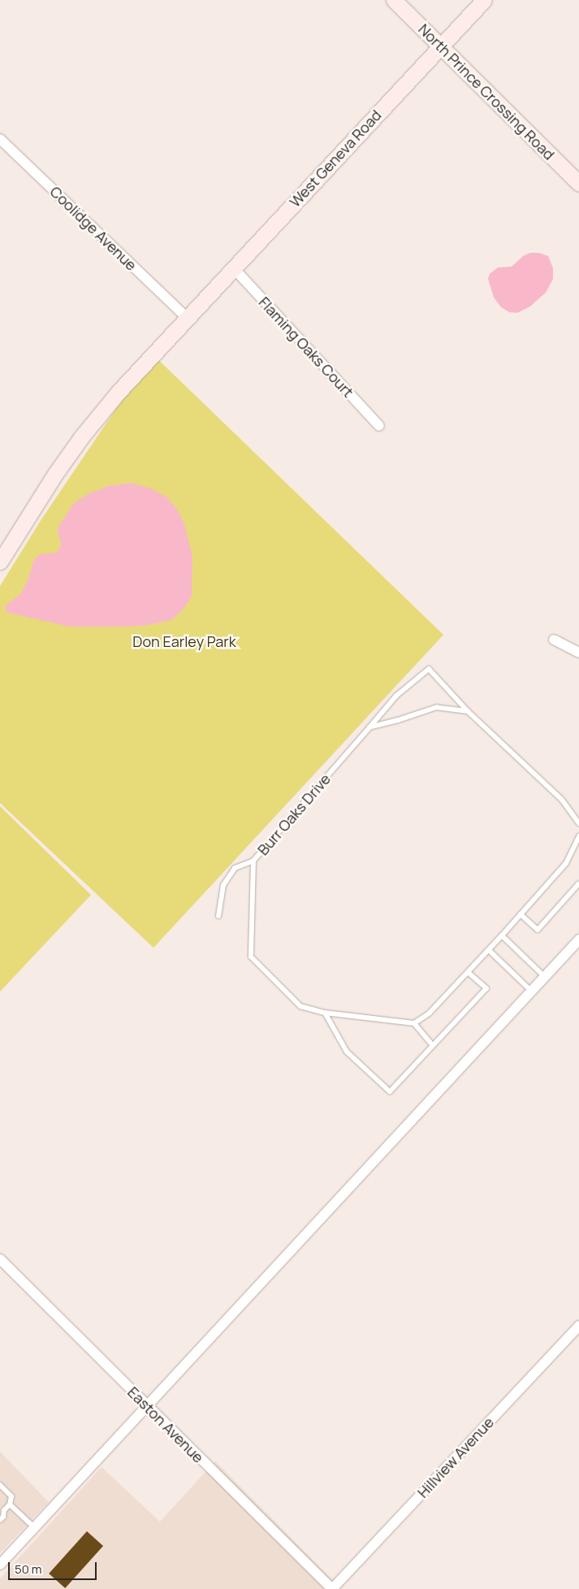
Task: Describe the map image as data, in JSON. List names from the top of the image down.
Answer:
{
  "streets": {
    "main road": ["North Prince Crossing Road", "West Geneva Road"],
    "street": [
      "Coolidge Avenue",
      "Flaming Oaks Court",
      "Easton Avenue",
      "Hillview Avenue"
    ],
    "lane": ["Burr Oaks Drive"]
  },
  "crossings": [
    ["North Prince Crossing Road", "West Geneva Road"],
    ["West Geneva Road", "Coolidge Avenue"],
    ["West Geneva Road", "Flaming Oaks Court"],
    ["Easton Avenue", "Hillview Avenue"]
  ],
  "parks": ["Don Earley Park"],
  "scale_bar": "50 m"
}
